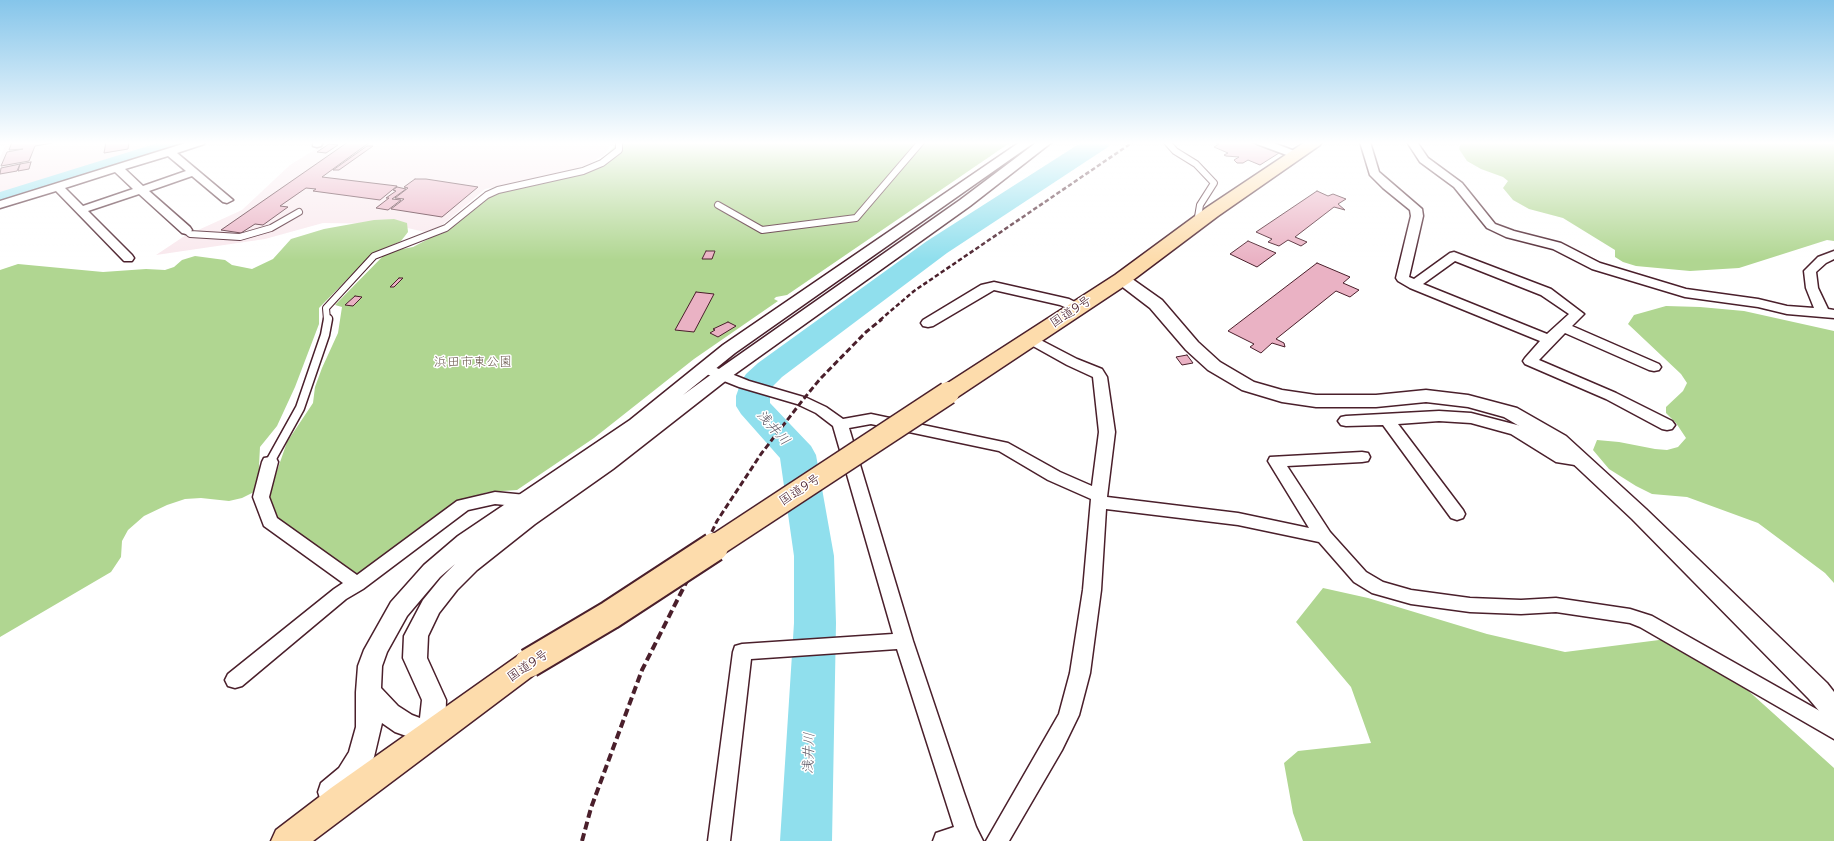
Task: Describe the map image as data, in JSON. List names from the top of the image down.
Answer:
{
  "streets": {
    "highway": ["国道9号"]
  },
  "water": ["浅井川"],
  "parks": ["浜田市東公園"]
}
